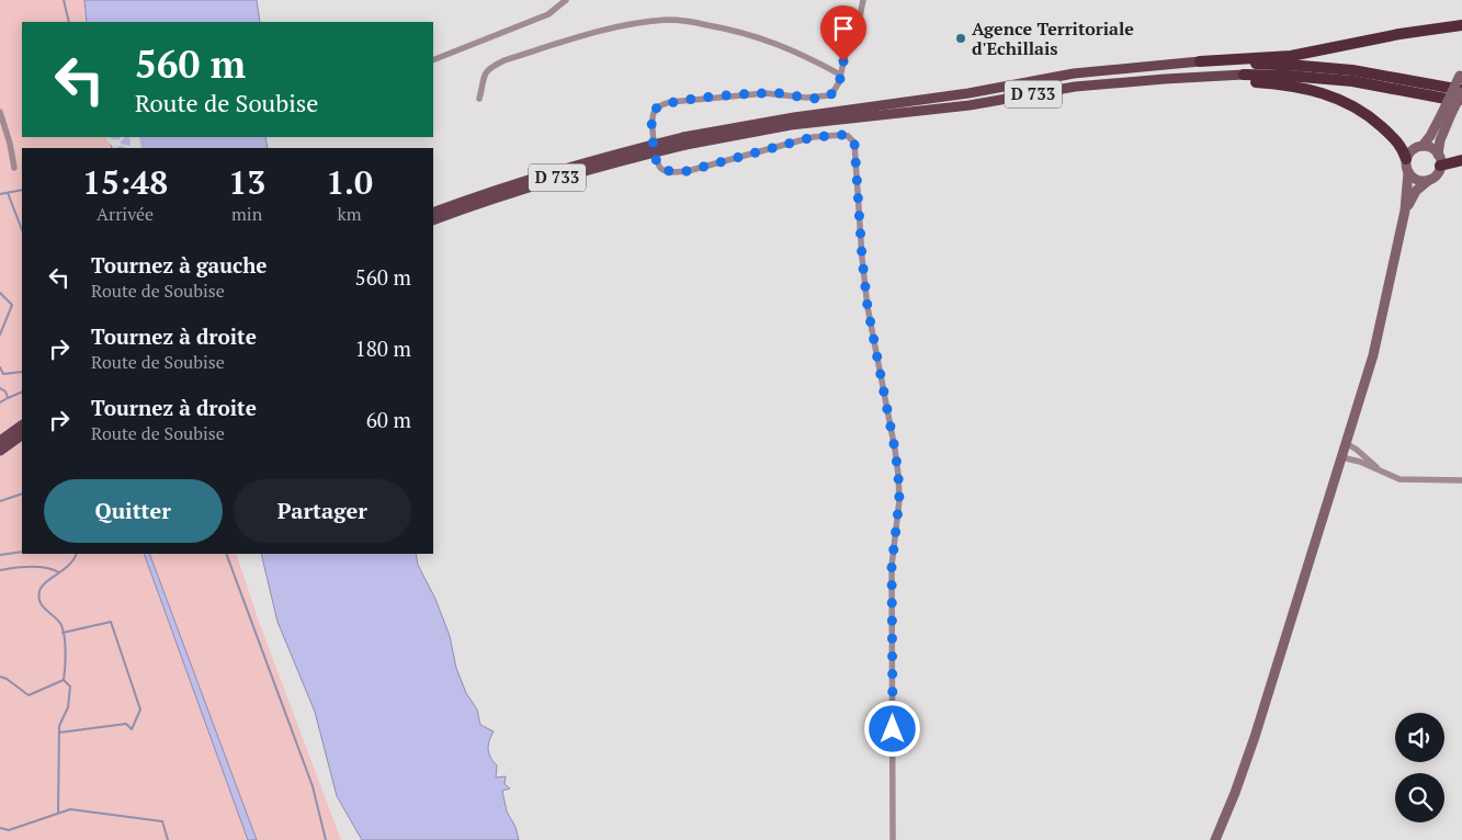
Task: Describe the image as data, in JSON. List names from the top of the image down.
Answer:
{
  "streets": {
    "highway": ["D 733"]
  },
  "places": ["Agence Territoriale d'Echillais"],
  "page": {
    "turn": ["560 m", "Route de Soubise"],
    "eta": [
      "15:48",
      "Arrivée",
      "13",
      "min",
      "1.0",
      "km"
    ],
    "list": [
      {
        "name": "Tournez à gauche",
        "note": "Route de Soubise",
        "value": "560 m"
      },
      {
        "name": "Tournez à droite",
        "note": "Route de Soubise",
        "value": "180 m"
      },
      {
        "name": "Tournez à droite",
        "note": "Route de Soubise",
        "value": "60 m"
      }
    ],
    "buttons": ["Quitter", "Partager"]
  }
}
